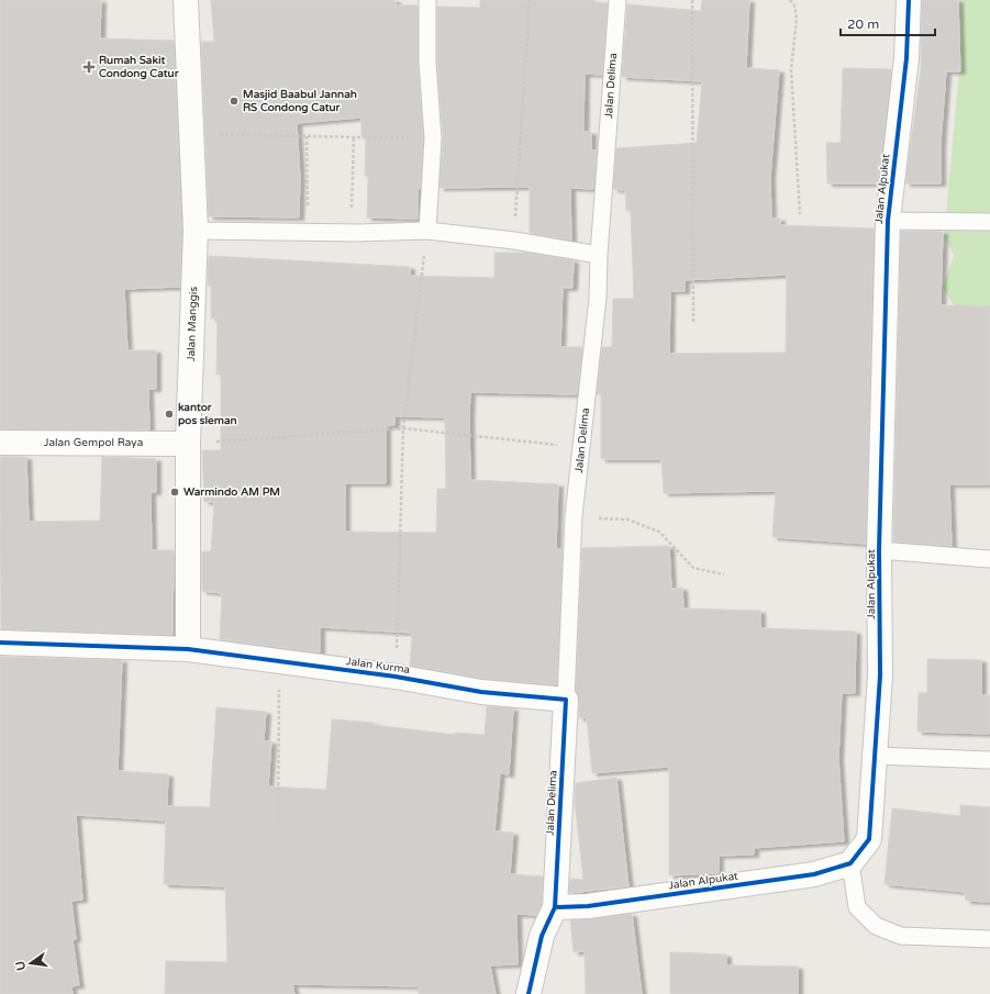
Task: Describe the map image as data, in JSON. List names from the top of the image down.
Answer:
{
  "streets": {
    "street": [
      "Jalan Delima",
      "Jalan Alpukat",
      "Jalan Manggis",
      "Jalan Gempol Raya",
      "Jalan Kurma"
    ]
  },
  "crossings": [
    ["Jalan Delima", "Jalan Alpukat"],
    ["Jalan Delima", "Jalan Kurma"],
    ["Jalan Manggis", "Jalan Gempol Raya"],
    ["Jalan Manggis", "Jalan Kurma"]
  ],
  "places": {
    "health": ["Rumah Sakit Condong Catur"],
    "other": ["Masjid Baabul Jannah RS Condong Catur", "kantor pos sleman", "Warmindo AM PM"]
  },
  "scale_bar": "20 m",
  "north": "left"
}
